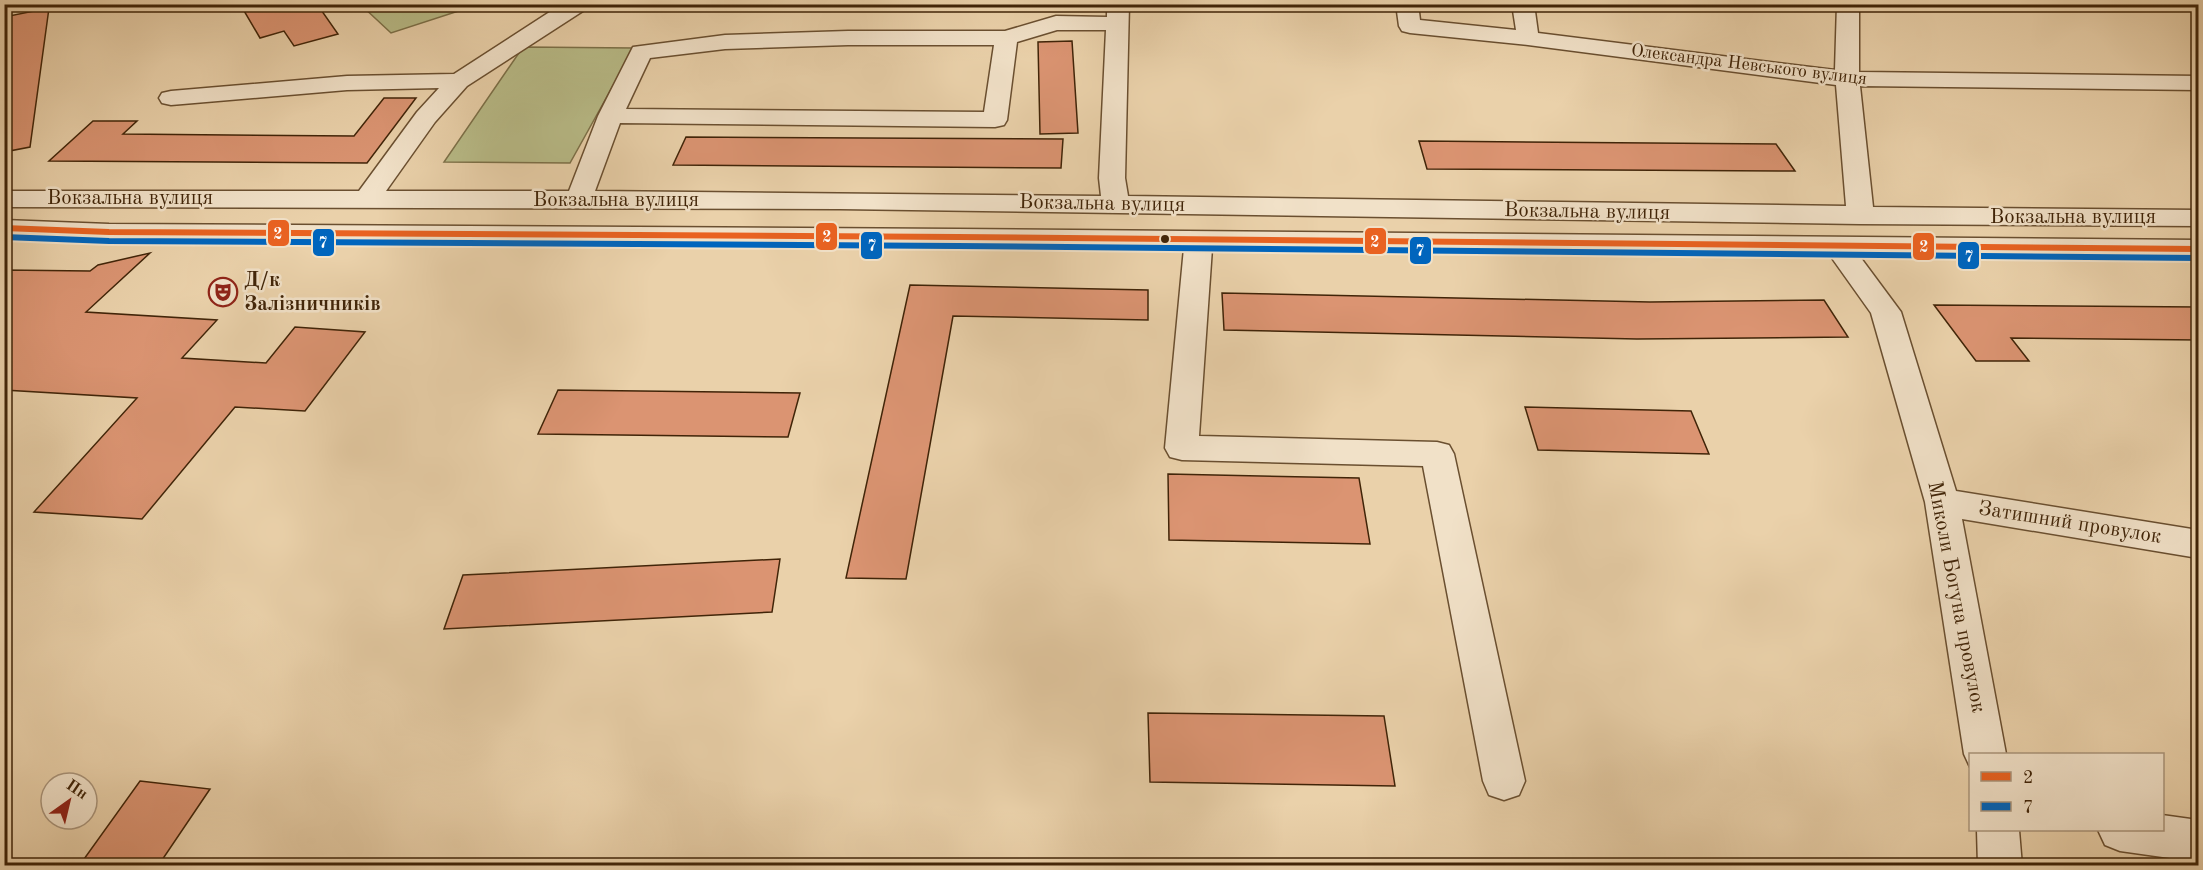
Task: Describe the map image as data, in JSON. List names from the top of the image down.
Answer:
{
  "streets": {
    "street": [
      "Олександра Невського вулиця",
      "Вокзальна вулиця",
      "Затишний провулок",
      "Миколи Богуна провулок"
    ]
  },
  "crossings": [
    ["Вокзальна вулиця", "Миколи Богуна провулок"],
    ["Затишний провулок", "Миколи Богуна провулок"]
  ],
  "places": {
    "theatre": ["Д/к Залізничників"]
  },
  "lines": ["transit line 2", "transit line 7"],
  "legend": ["2", "7"],
  "north": "top right"
}
